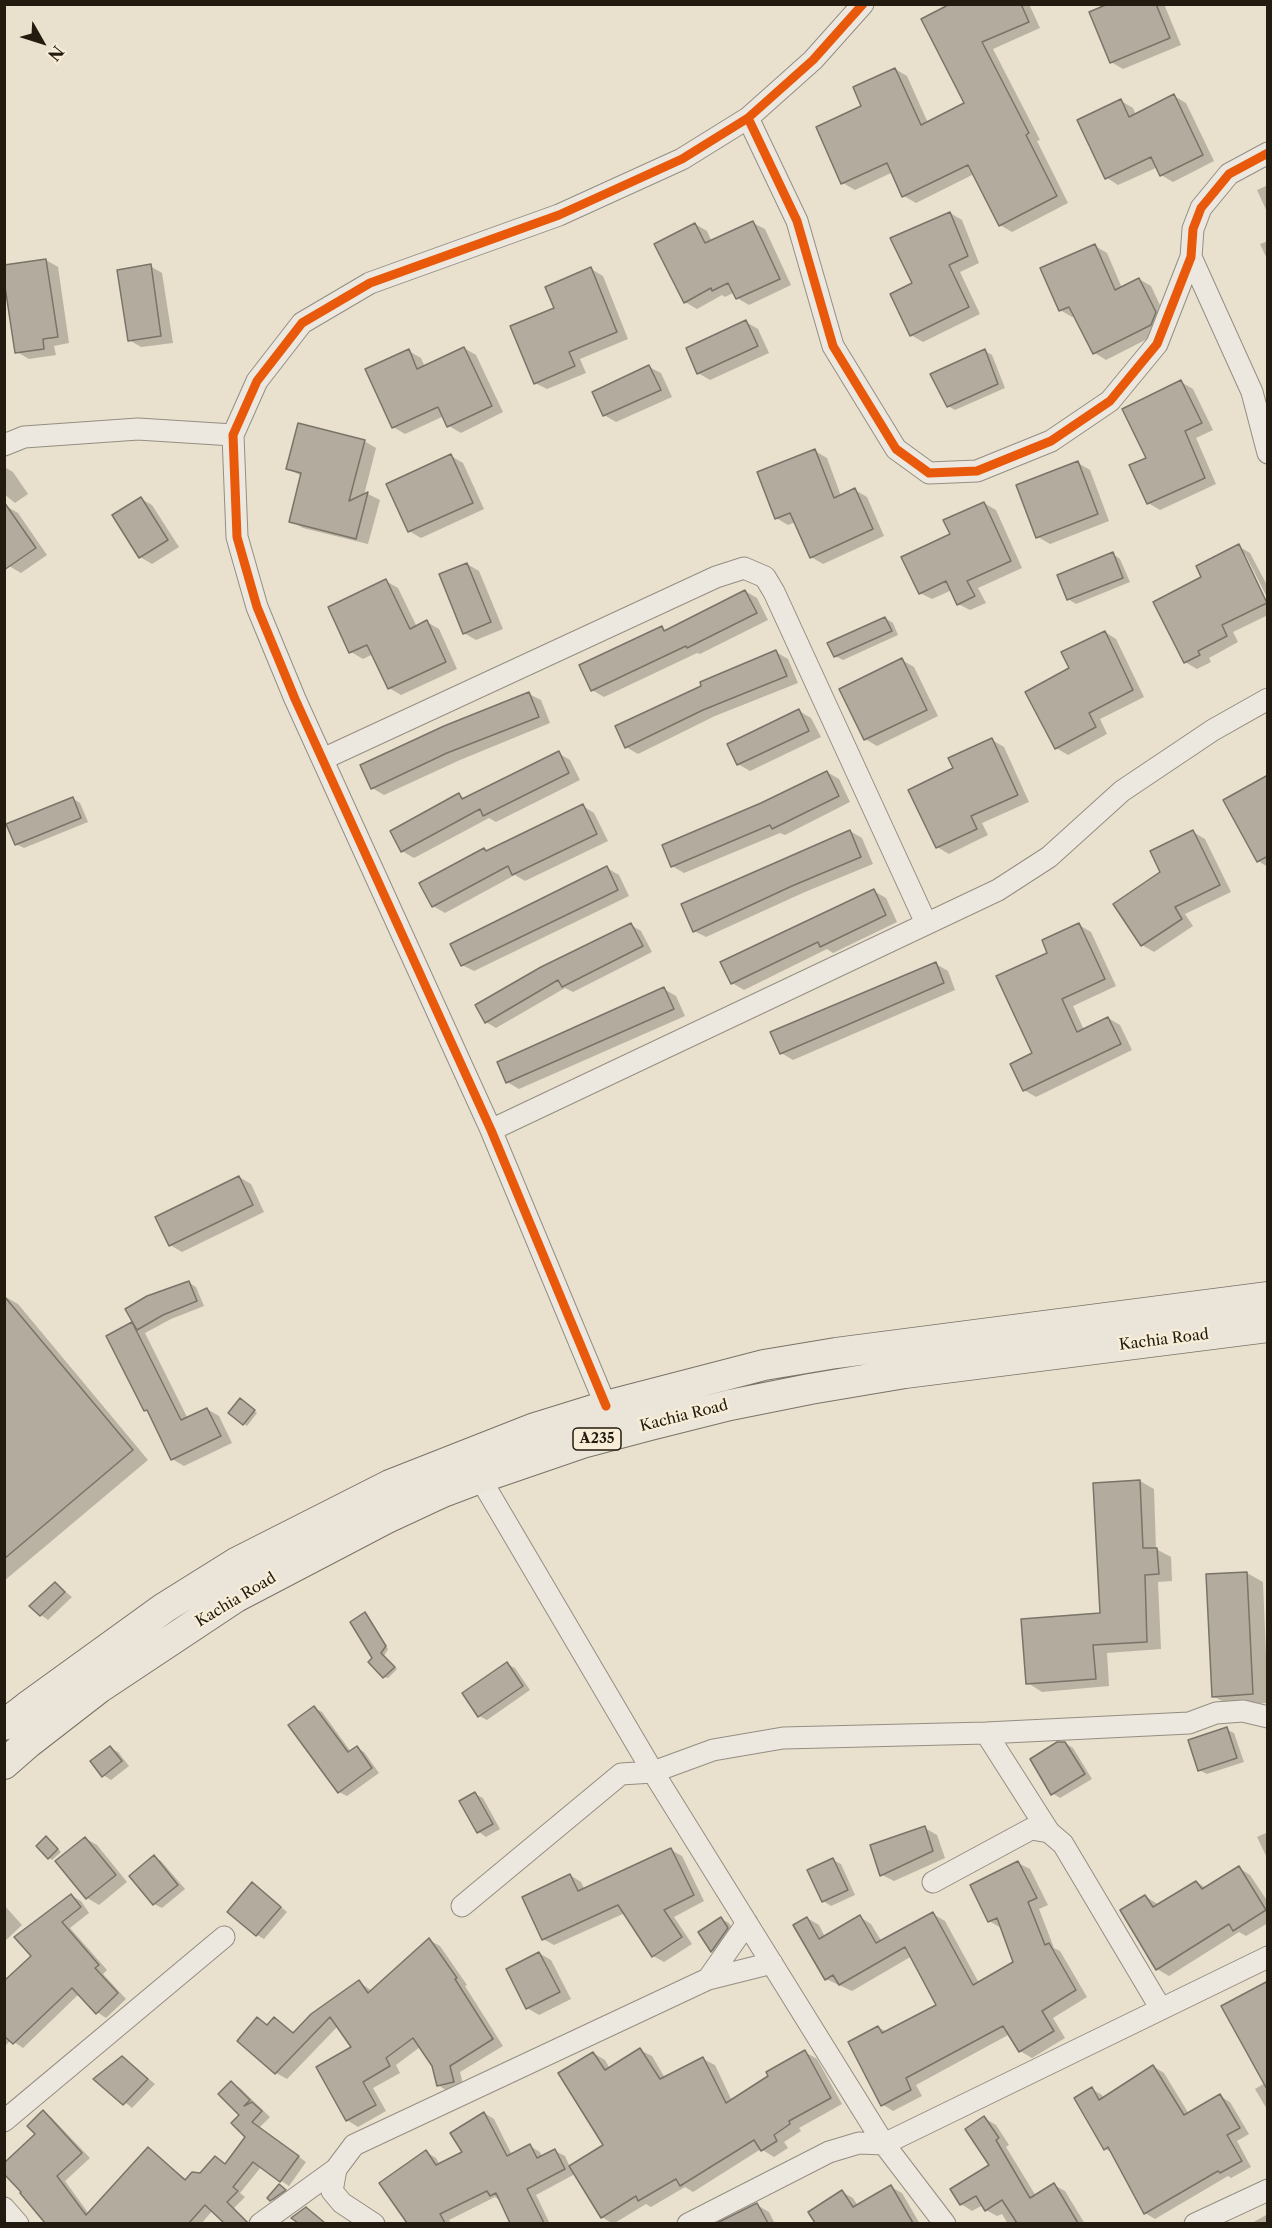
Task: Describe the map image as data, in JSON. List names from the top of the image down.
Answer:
{
  "streets": {
    "highway": ["Kachia Road", "A235"]
  },
  "north": "bottom right"
}
